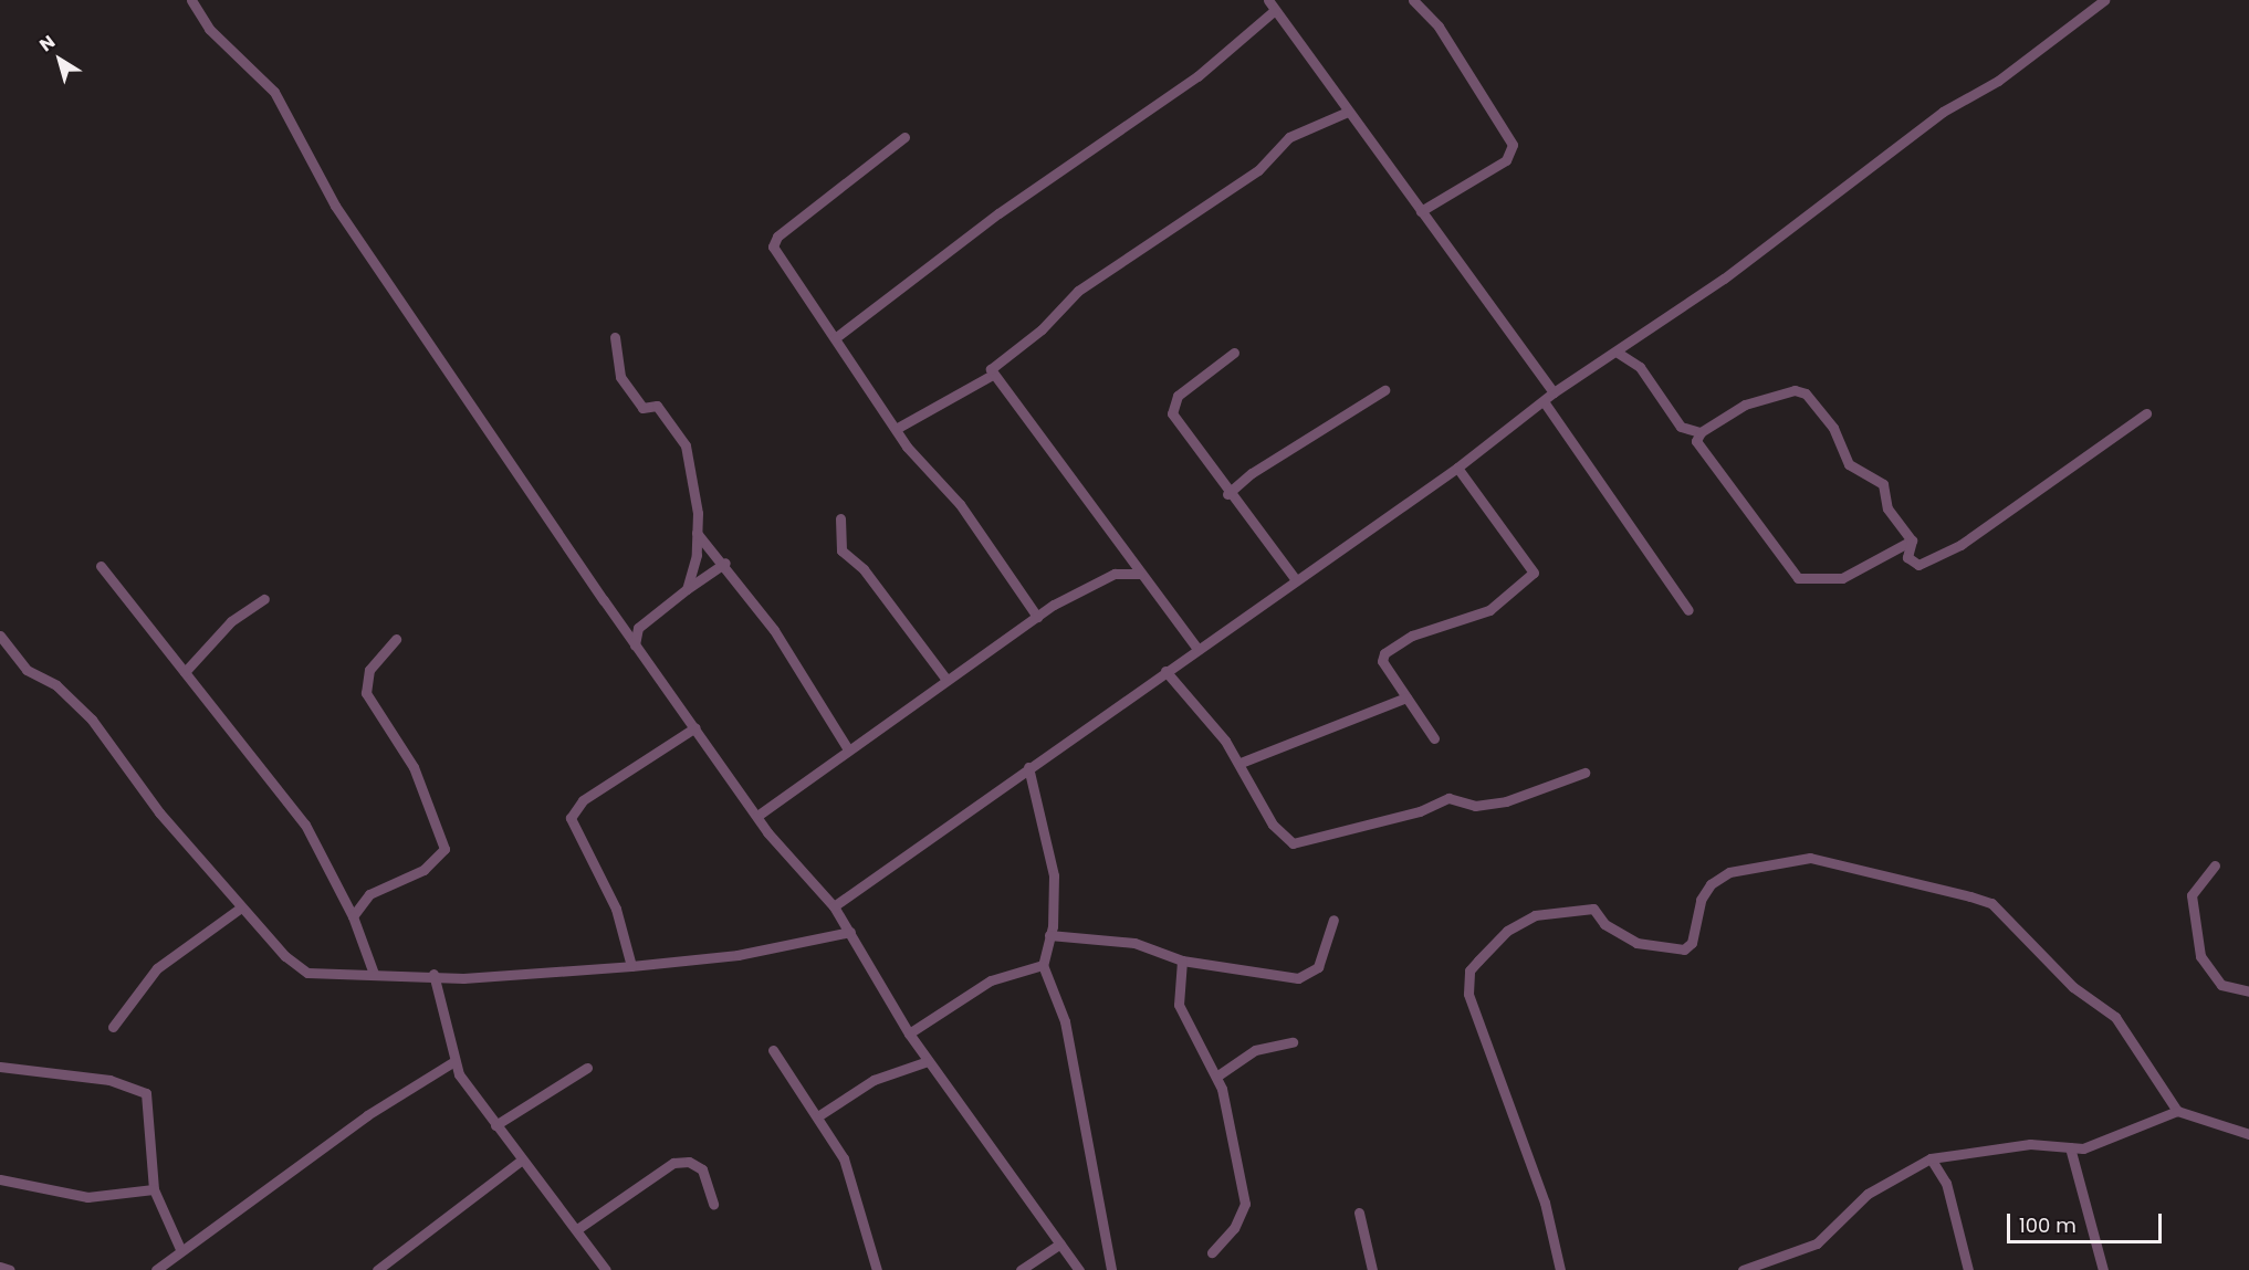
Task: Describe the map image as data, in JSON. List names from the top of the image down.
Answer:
{
  "scale_bar": "100 m",
  "north": "top left"
}
